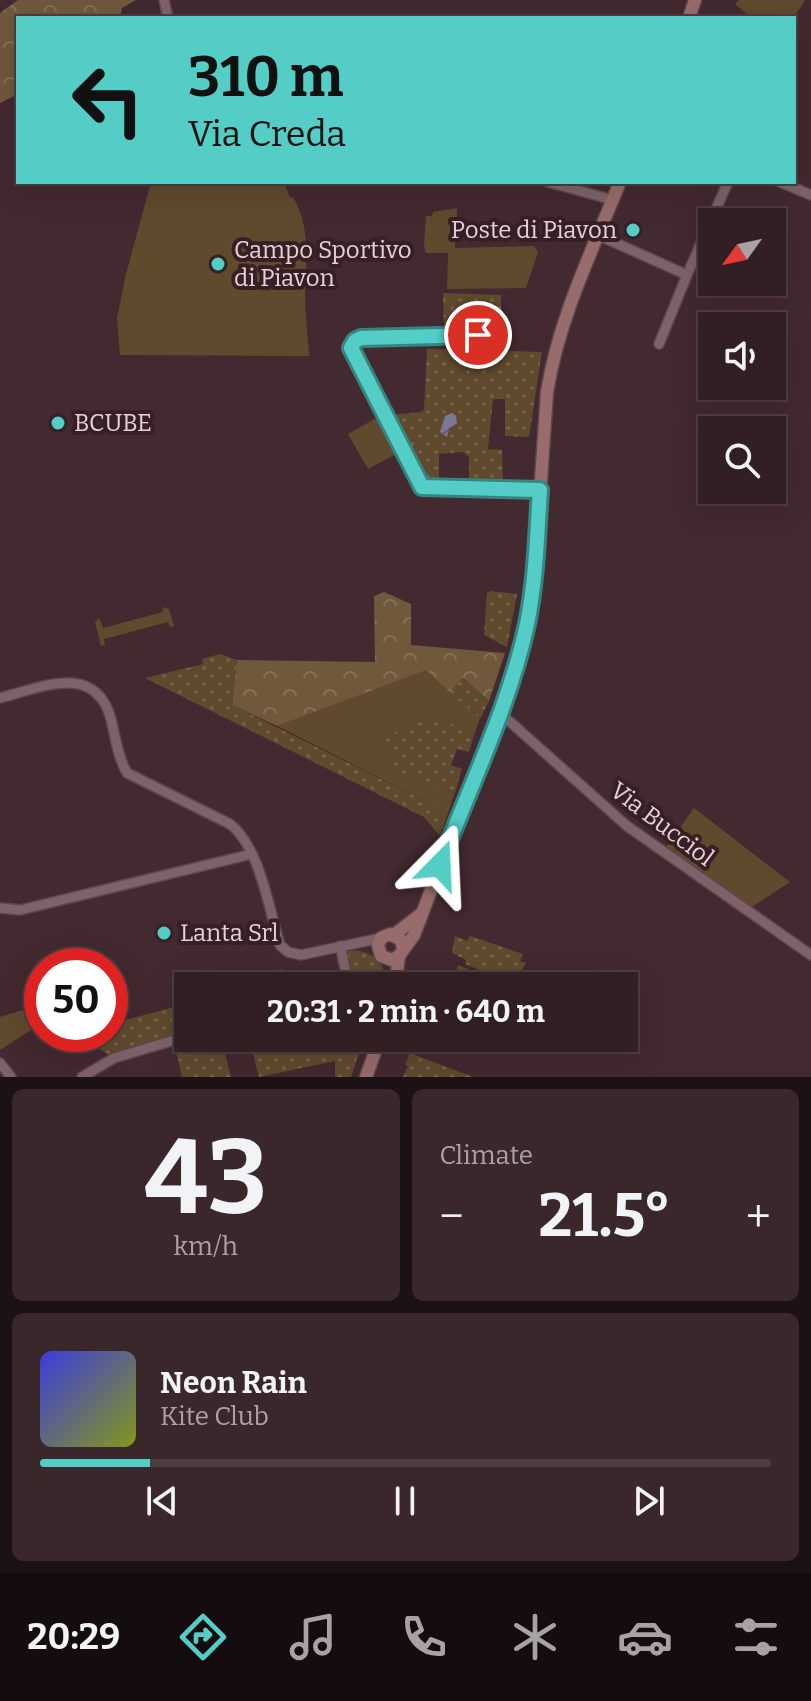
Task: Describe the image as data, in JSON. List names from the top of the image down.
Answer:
{
  "streets": {
    "street": ["Via Bucciol"]
  },
  "places": [
    "Poste di Piavon",
    "Campo Sportivo di Piavon",
    "BCUBE",
    "Lanta Srl"
  ],
  "north": "bottom left",
  "page": {
    "turn": ["310 m", "Via Creda"],
    "limit": "50",
    "trip": "20:31 · 2 min · 640 m",
    "tile": [
      ["43", "km/h"],
      "Climate"
    ],
    "heat": ["−", "21.5°", "+"],
    "song": ["Neon Rain", "Kite Club"],
    "tabs": "20:29"
  }
}
